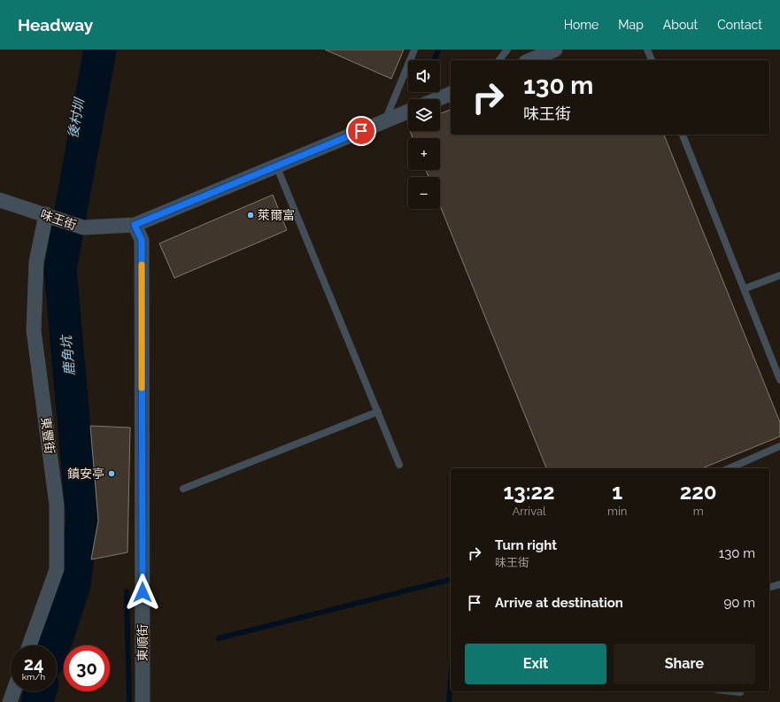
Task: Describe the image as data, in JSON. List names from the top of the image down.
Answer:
{
  "streets": {
    "street": ["味王街", "東豐街", "東順街"]
  },
  "crossings": [
    ["味王街", "東豐街"],
    ["味王街", "東順街"]
  ],
  "water": ["後村圳", "鹿角坑"],
  "places": ["萊爾富", "鎮安亭"],
  "page": {
    "header": "Headway",
    "nav": [
      "Home",
      "Map",
      "About",
      "Contact"
    ],
    "map_buttons": ["+", "−"],
    "turn": ["130 m", "味王街"],
    "eta": [
      "13:22",
      "Arrival",
      "1",
      "min",
      "220",
      "m"
    ],
    "list": [
      {
        "name": "Turn right",
        "note": "味王街",
        "value": "130 m"
      },
      {
        "name": "Arrive at destination",
        "value": "90 m"
      }
    ],
    "buttons": ["Exit", "Share"],
    "speed": "24 km/h",
    "limit": "30"
  }
}
